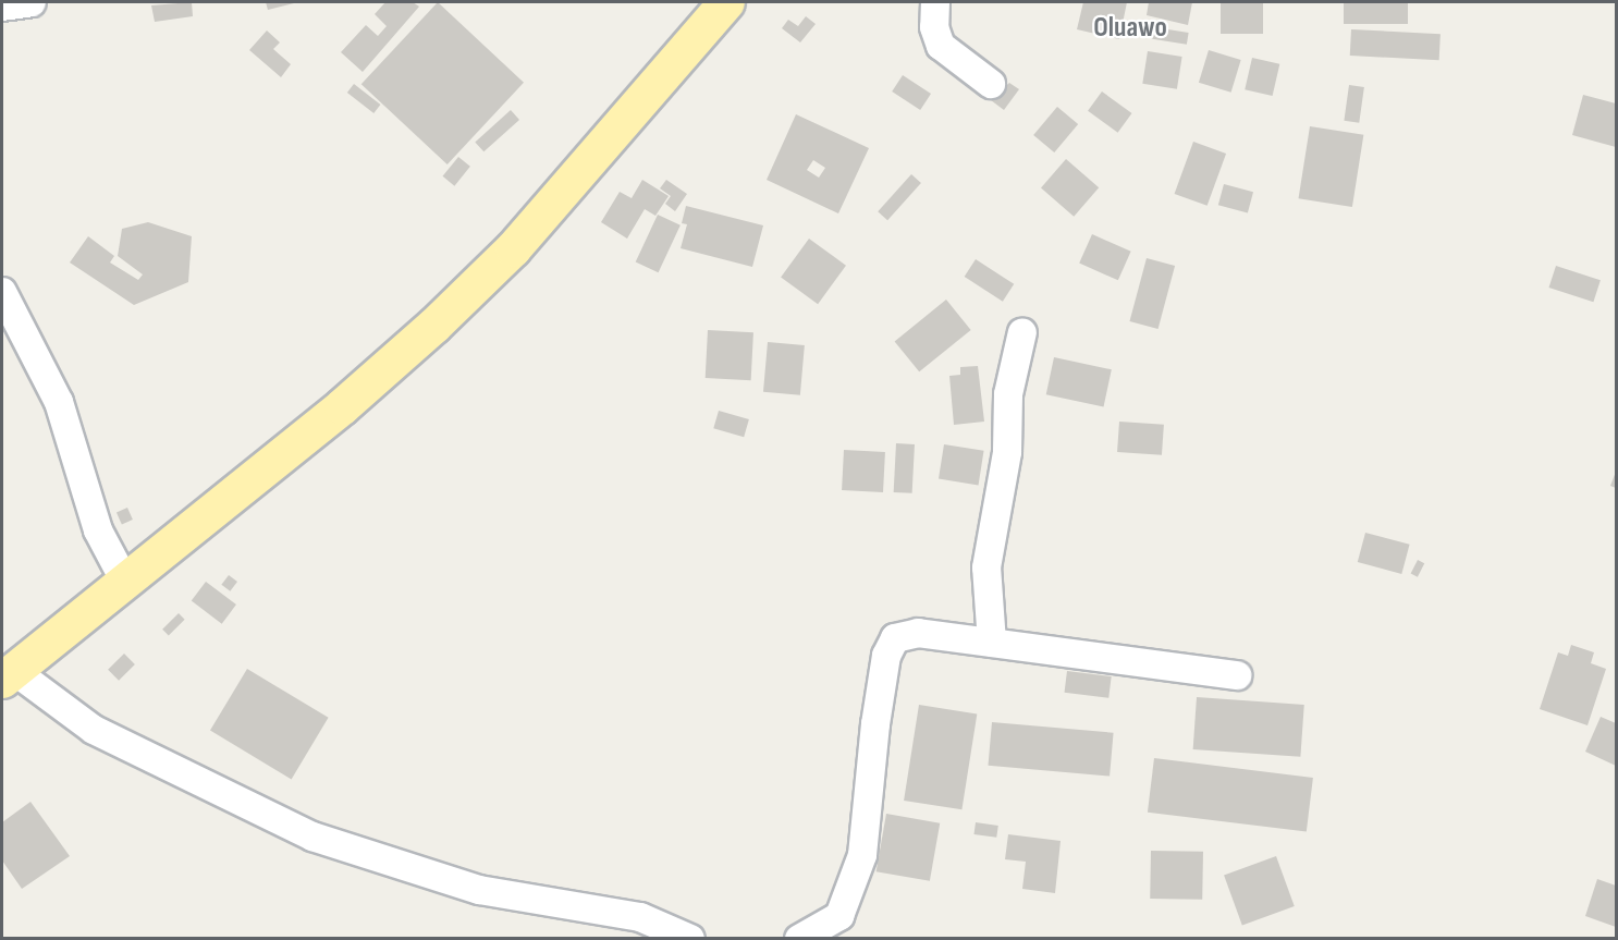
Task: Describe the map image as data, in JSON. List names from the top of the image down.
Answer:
{
  "districts": ["Oluawo"]
}
